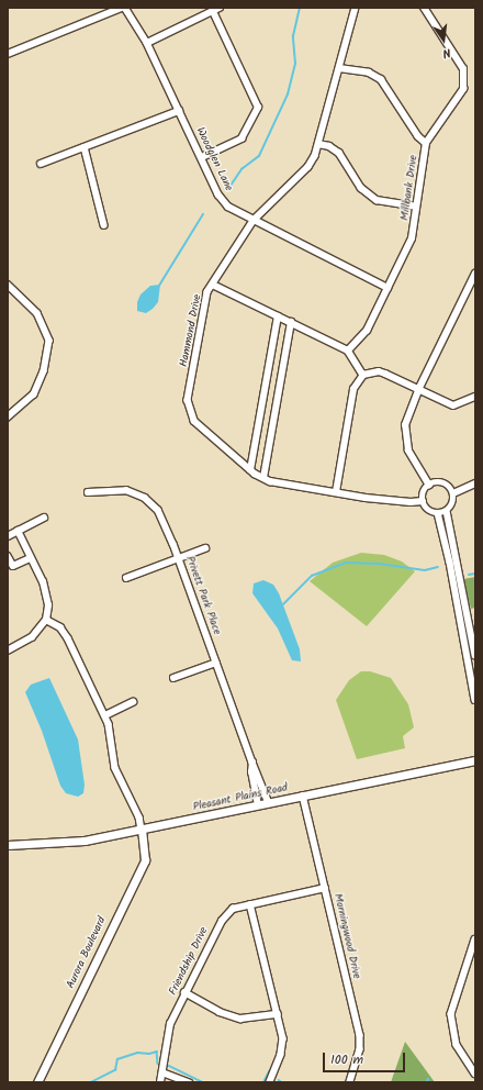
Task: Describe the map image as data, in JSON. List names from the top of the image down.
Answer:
{
  "streets": {
    "street": [
      "Woodglen Lane",
      "Millbank Drive",
      "Hammond Drive",
      "Privett Park Place",
      "Pleasant Plains Road",
      "Morningwood Drive",
      "Aurora Boulevard",
      "Friendship Drive"
    ]
  },
  "crossings": [
    ["Woodglen Lane", "Millbank Drive"],
    ["Woodglen Lane", "Hammond Drive"],
    ["Privett Park Place", "Pleasant Plains Road"],
    ["Pleasant Plains Road", "Morningwood Drive"],
    ["Pleasant Plains Road", "Aurora Boulevard"],
    ["Morningwood Drive", "Friendship Drive"]
  ],
  "scale_bar": "100 m",
  "north": "bottom"
}
